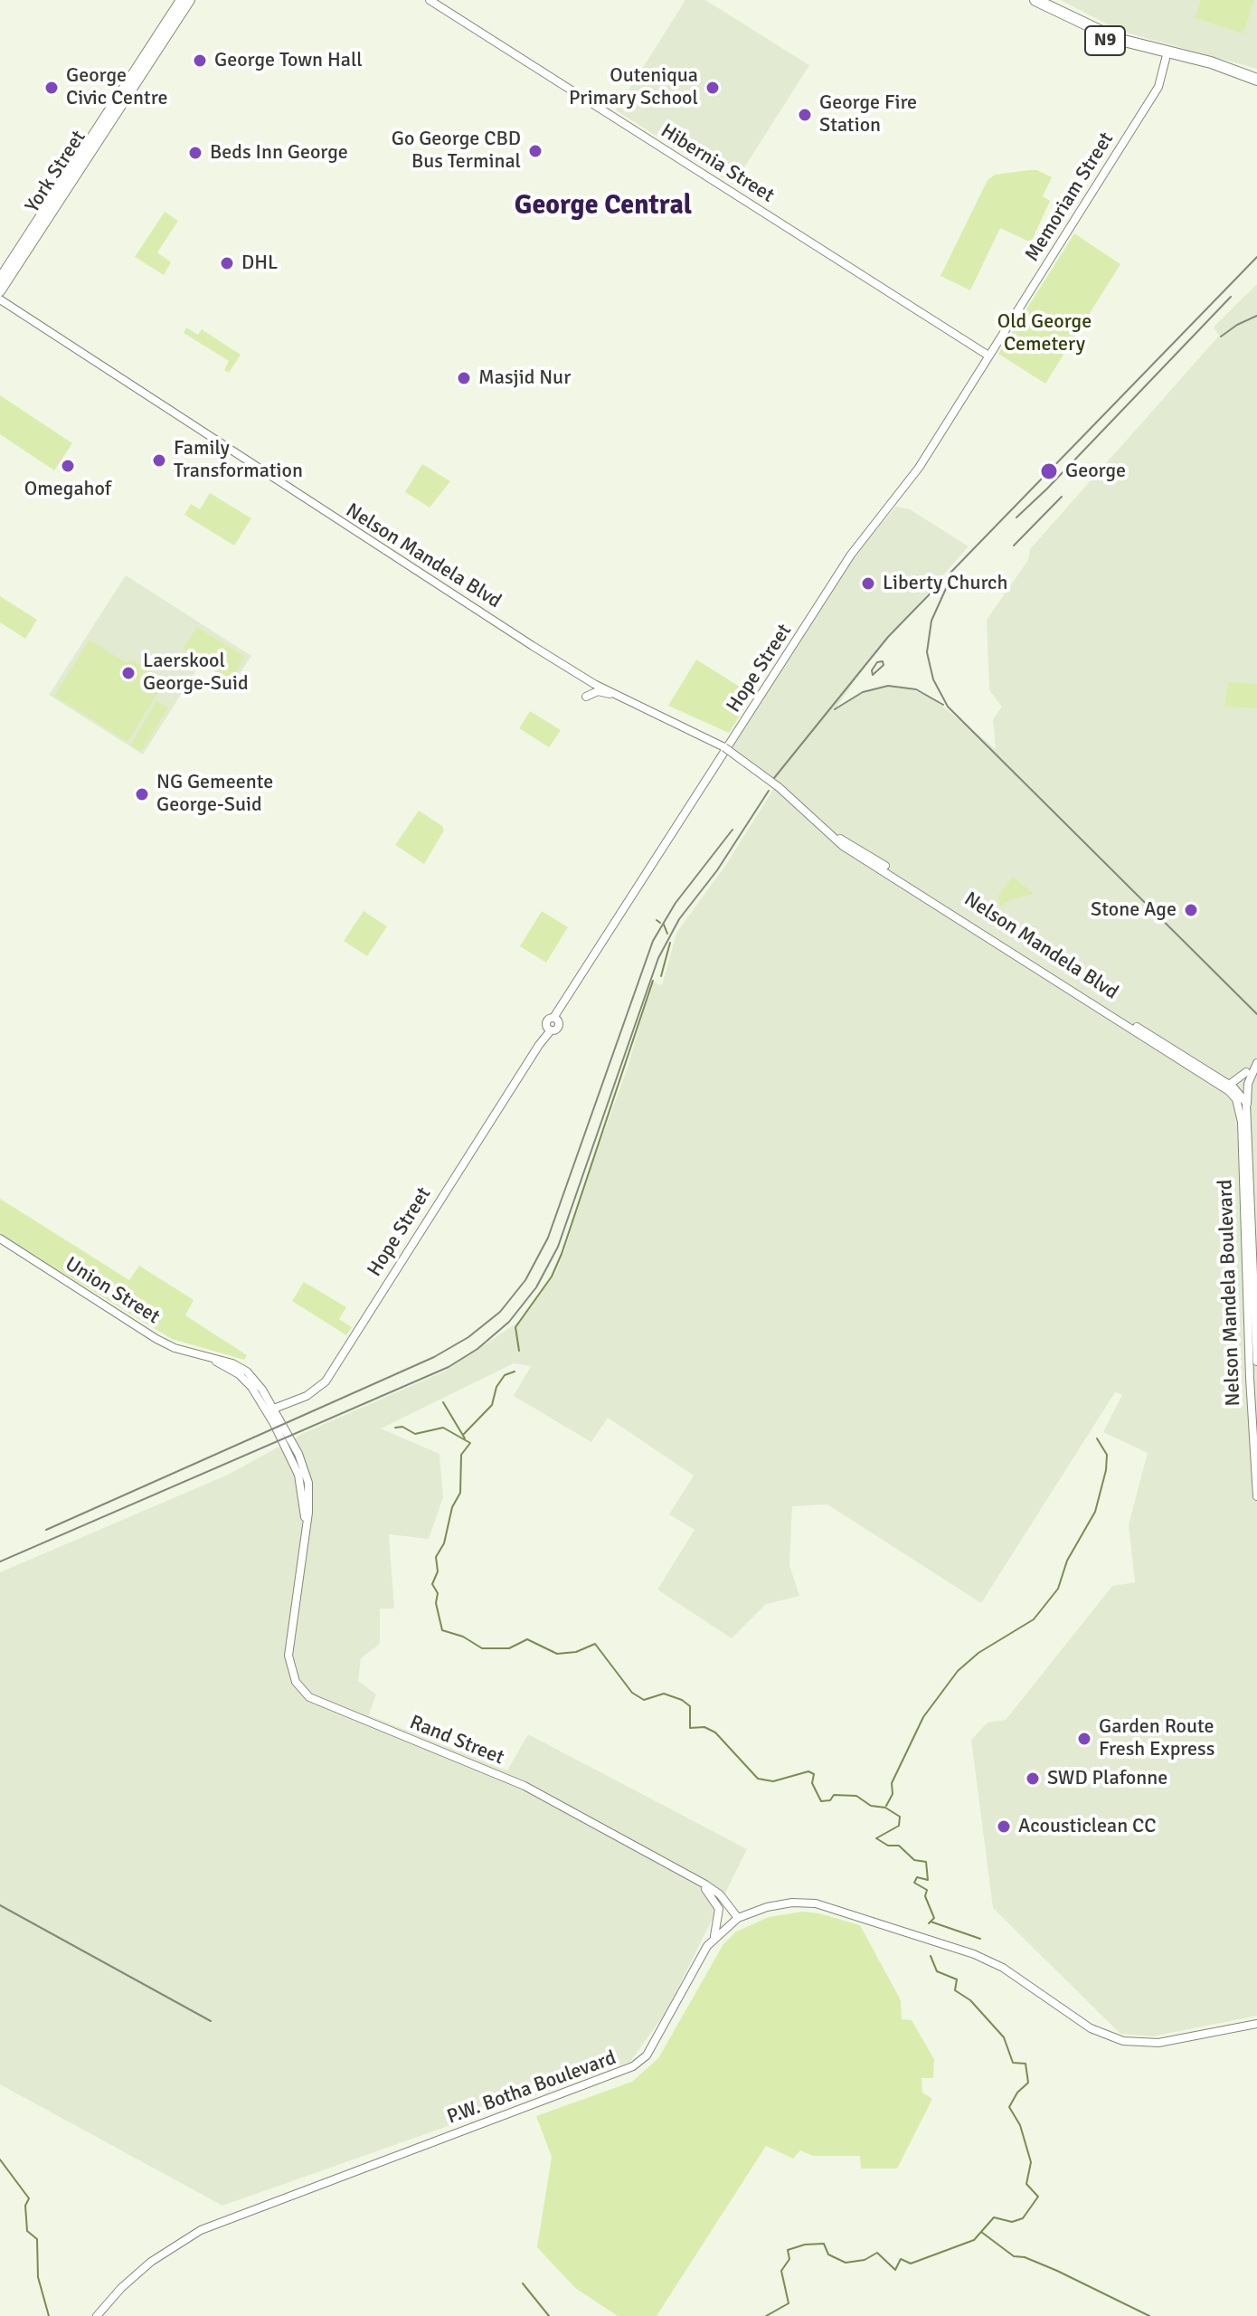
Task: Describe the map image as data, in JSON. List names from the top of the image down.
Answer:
{
  "streets": {
    "highway": ["N9"],
    "main road": ["York Street"],
    "street": [
      "Hibernia Street",
      "Memoriam Street",
      "Nelson Mandela Blvd",
      "Hope Street",
      "Union Street",
      "Nelson Mandela Boulevard",
      "Rand Street",
      "P.W. Botha Boulevard"
    ]
  },
  "crossings": [
    ["N9", "Memoriam Street"],
    ["Hibernia Street", "Memoriam Street"],
    ["Hibernia Street", "Hope Street"],
    ["Memoriam Street", "Hope Street"],
    ["Nelson Mandela Blvd", "Nelson Mandela Boulevard"],
    ["Hope Street", "Union Street"],
    ["Union Street", "Rand Street"],
    ["Rand Street", "P.W. Botha Boulevard"]
  ],
  "districts": ["George Central"],
  "parks": ["Old George Cemetery"],
  "places": [
    "George Town Hall",
    "George Civic Centre",
    "Outeniqua Primary School",
    "George Fire Station",
    "Go George CBD Bus Terminal",
    "Beds Inn George",
    "DHL",
    "Masjid Nur",
    "Family Transformation",
    "Omegahof",
    "George",
    "Liberty Church",
    "Laerskool George-Suid",
    "NG Gemeente George-Suid",
    "Stone Age",
    "Garden Route Fresh Express",
    "SWD Plafonne",
    "Acousticlean CC"
  ]
}
